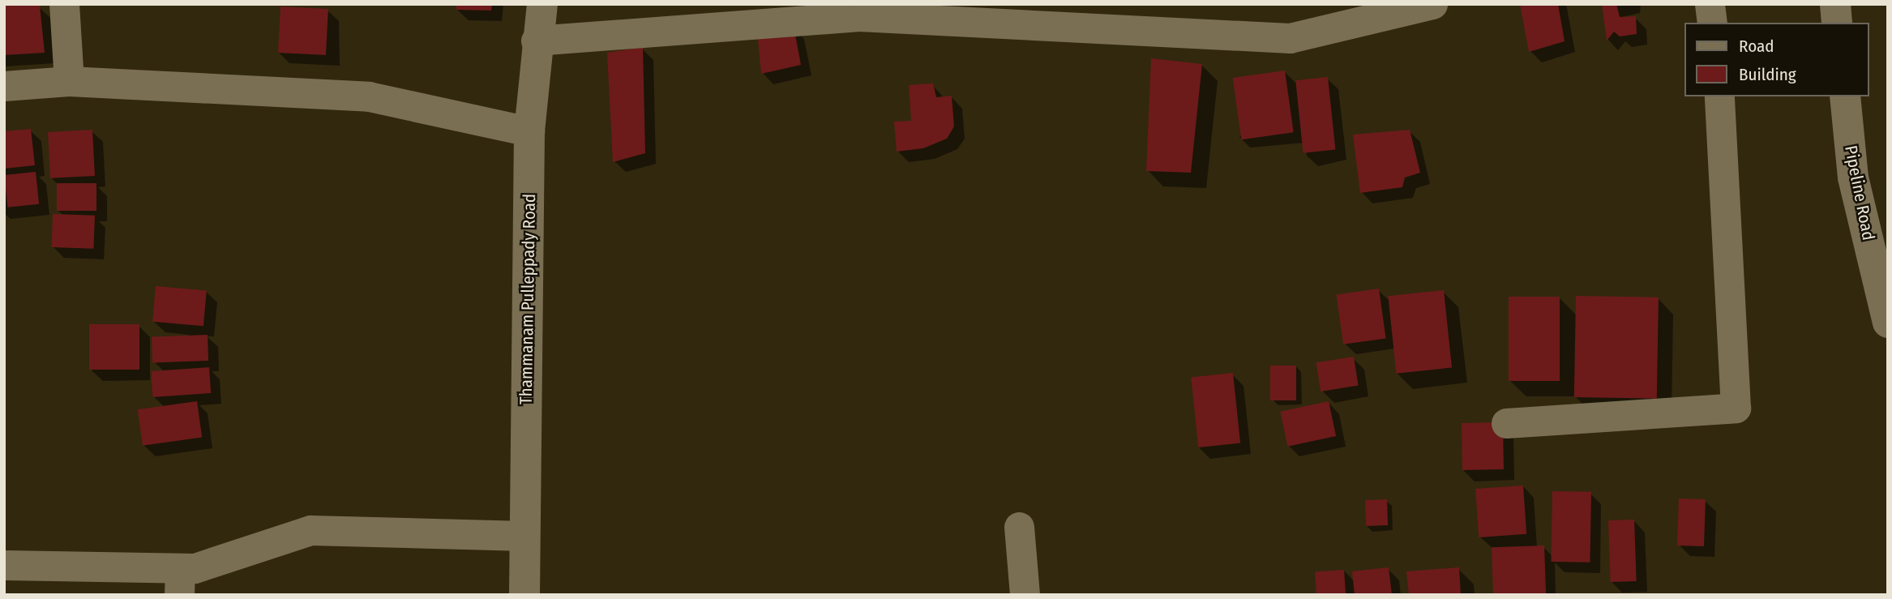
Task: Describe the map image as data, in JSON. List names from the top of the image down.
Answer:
{
  "streets": {
    "main road": ["Pipeline Road", "Thammanam Pulleppady Road"]
  },
  "legend": ["Road", "Building"]
}
